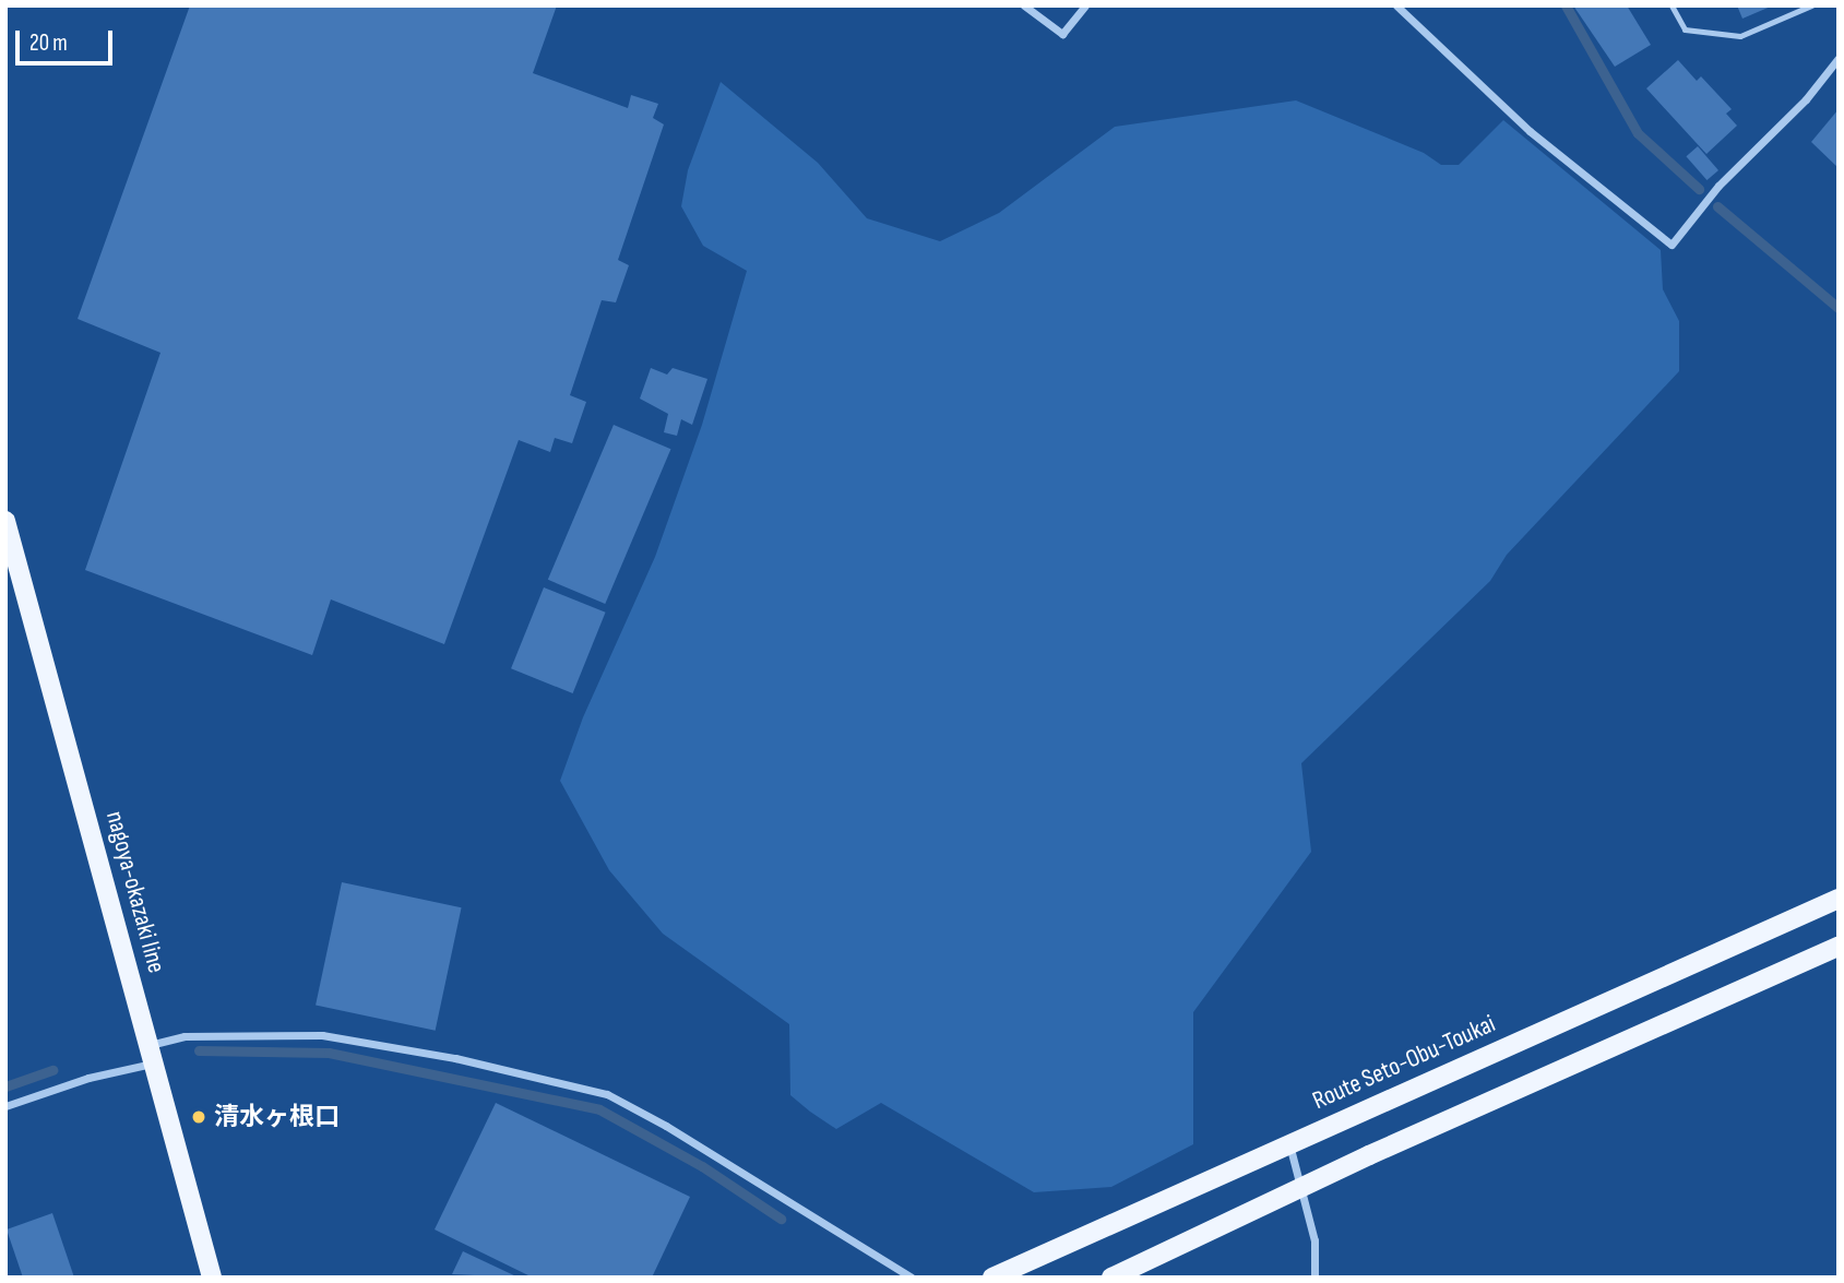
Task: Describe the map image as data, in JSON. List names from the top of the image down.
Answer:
{
  "streets": {
    "main road": ["nagoya-okazaki line", "Route Seto-Obu-Toukai"]
  },
  "places": ["清水ヶ根口"],
  "scale_bar": "20 m"
}
